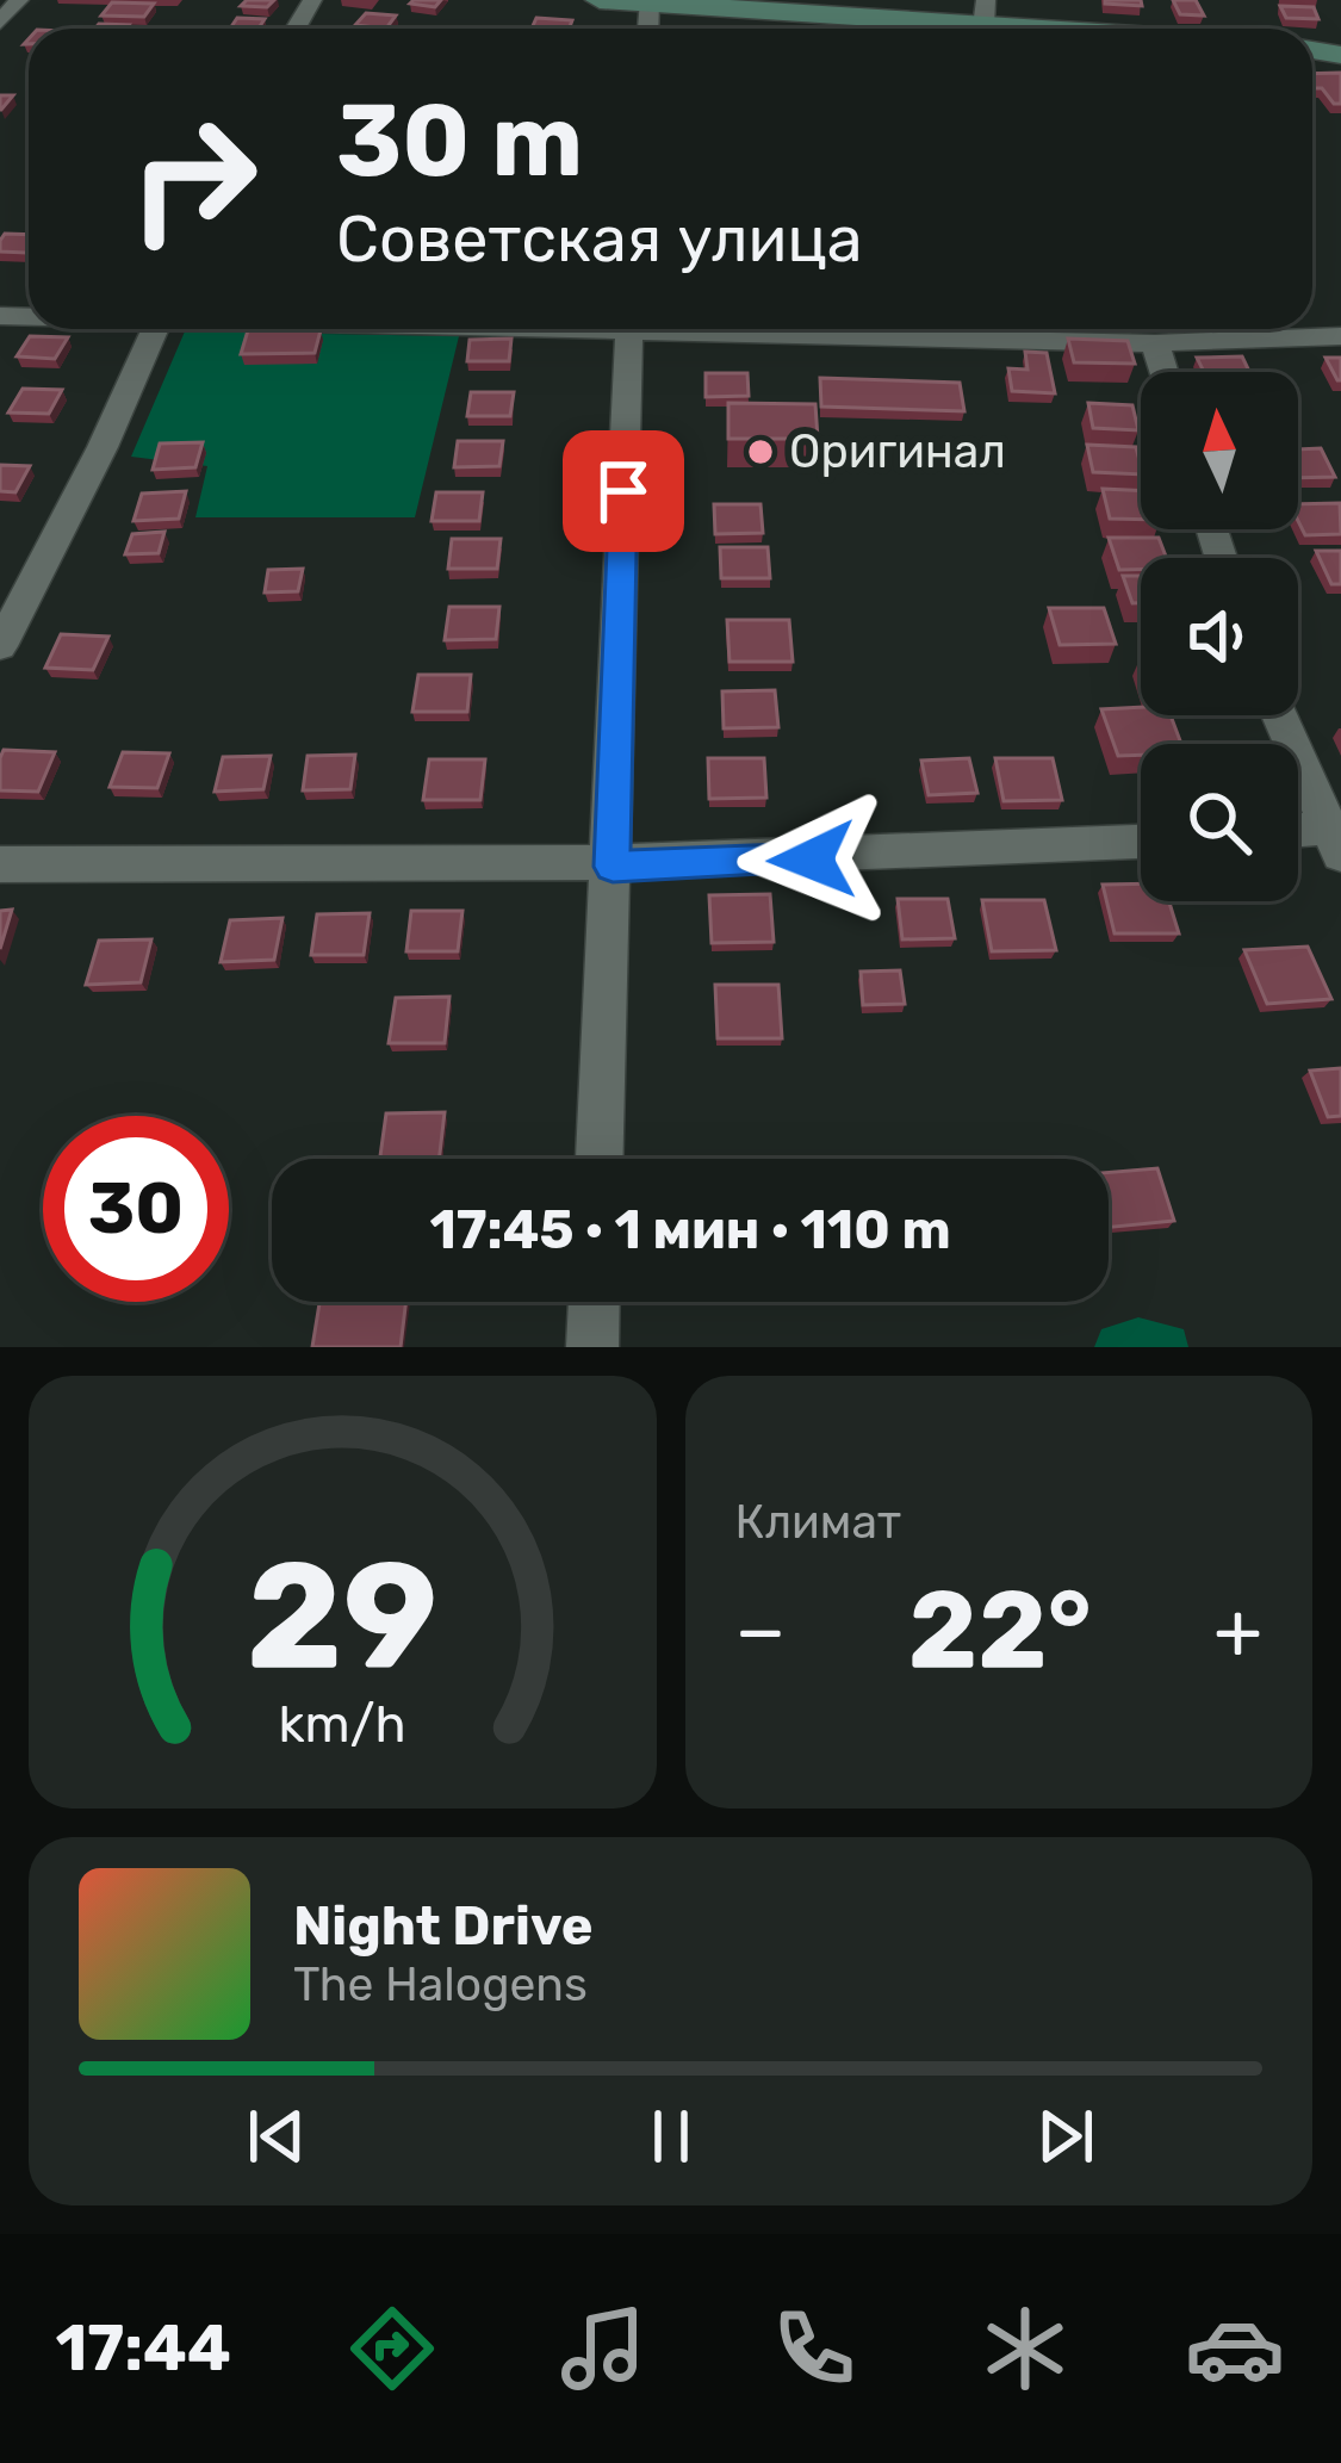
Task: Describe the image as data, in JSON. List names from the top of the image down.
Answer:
{
  "places": ["Оригинал"],
  "north": "top",
  "page": {
    "turn": ["30 m", "Советская улица"],
    "limit": "30",
    "trip": "17:45 · 1 мин · 110 m",
    "tile": "Климат",
    "heat": ["−", "22°", "+"],
    "song": ["Night Drive", "The Halogens"],
    "tabs": "17:44",
    "gauge": ["29", "km/h"]
  }
}
